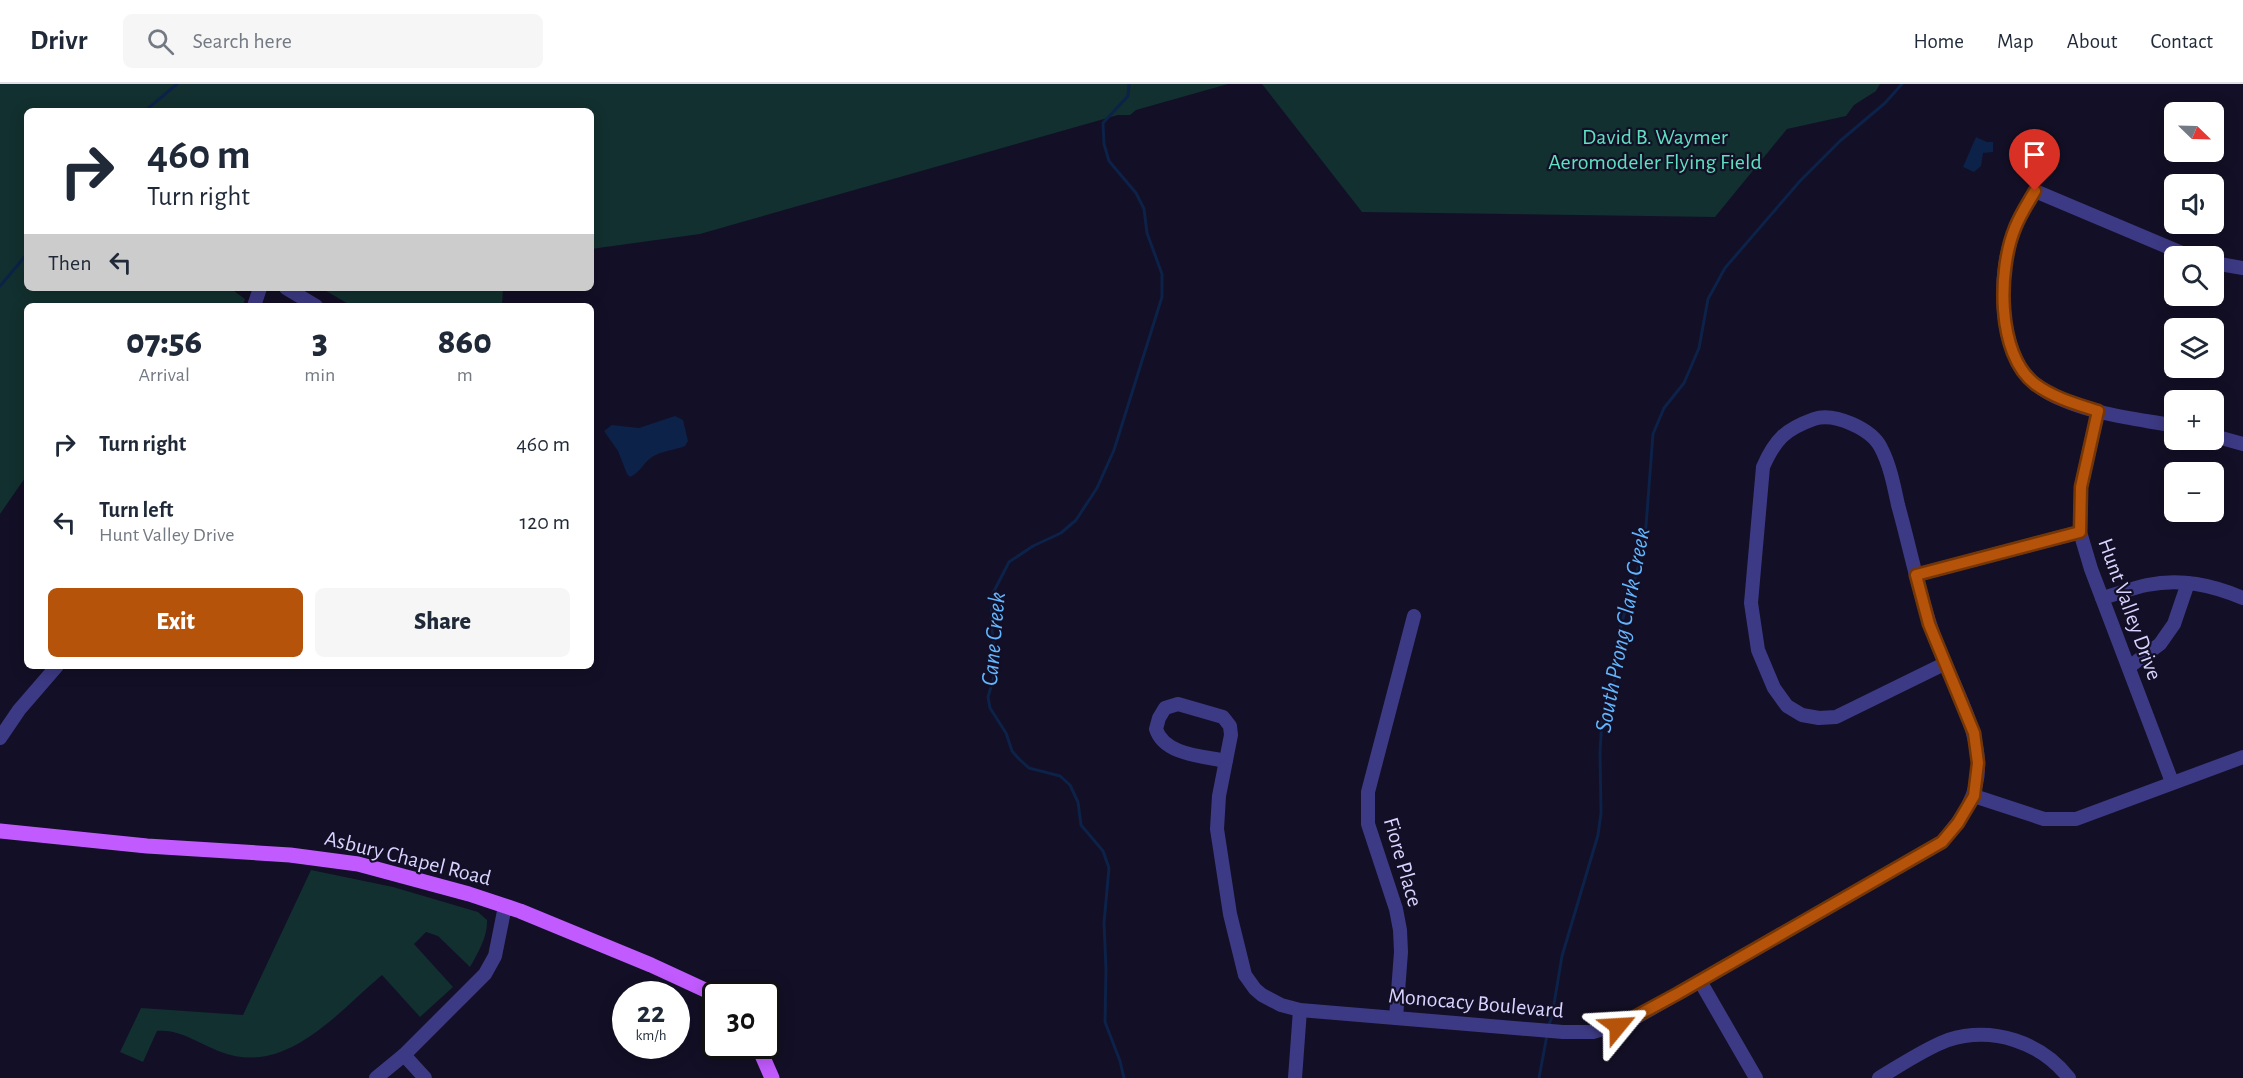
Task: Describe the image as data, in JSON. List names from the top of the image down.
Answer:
{
  "streets": {
    "main road": ["Asbury Chapel Road"],
    "street": ["Hunt Valley Drive", "Fiore Place", "Monocacy Boulevard"]
  },
  "crossings": [
    ["Fiore Place", "Monocacy Boulevard"]
  ],
  "water": ["South Prong Clark Creek", "Cane Creek"],
  "parks": ["David B. Waymer Aeromodeler Flying Field"],
  "north": "bottom right",
  "page": {
    "header": "Drivr",
    "search": "Search here",
    "nav": [
      "Home",
      "Map",
      "About",
      "Contact"
    ],
    "map_buttons": ["+", "−"],
    "turn": ["460 m", "Turn right"],
    "then": "Then",
    "eta": [
      "07:56",
      "Arrival",
      "3",
      "min",
      "860",
      "m"
    ],
    "list": [
      {
        "name": "Turn right",
        "value": "460 m"
      },
      {
        "name": "Turn left",
        "note": "Hunt Valley Drive",
        "value": "120 m"
      }
    ],
    "buttons": ["Exit", "Share"],
    "speed": "22 km/h",
    "limit": "30"
  }
}
